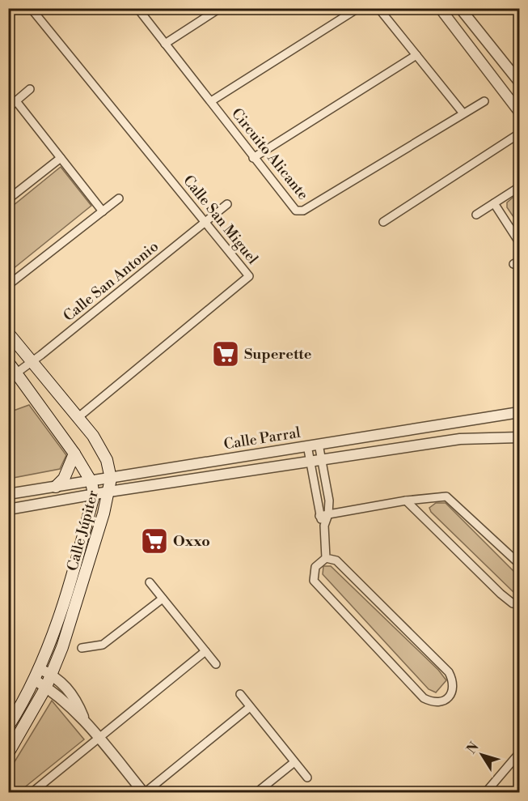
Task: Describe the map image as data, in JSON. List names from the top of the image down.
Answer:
{
  "streets": {
    "main road": ["Calle Júpiter"],
    "street": [
      "Circuito Alicante",
      "Calle San Miguel",
      "Calle San Antonio",
      "Calle Parral"
    ]
  },
  "crossings": [
    ["Calle San Miguel", "Calle San Antonio"],
    ["Calle San Miguel", "Calle Júpiter"],
    ["Calle San Antonio", "Calle Júpiter"],
    ["Calle Parral", "Calle Júpiter"]
  ],
  "places": {
    "supermarket": ["Superette", "Oxxo"]
  },
  "north": "top left"
}
